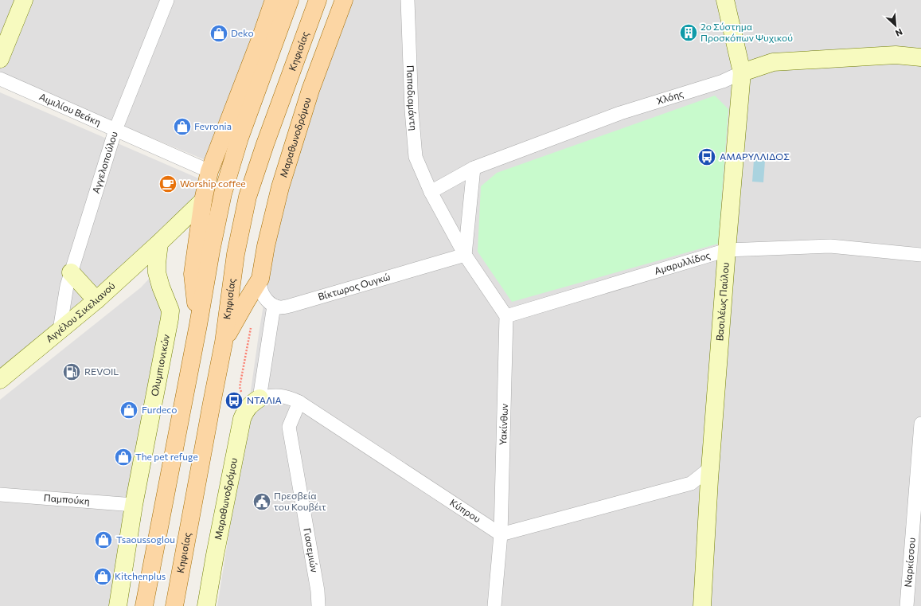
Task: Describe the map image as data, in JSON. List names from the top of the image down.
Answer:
{
  "streets": {
    "main road": ["Κηφισίας", "Μαραθωνοδρόμου"],
    "street": [
      "Παπαδιαμάντη",
      "Χλόης",
      "Αιμιλίου Βεάκη",
      "Αγγελοπούλου",
      "Αμαρυλλίδος",
      "Βίκτωρος Ουγκώ",
      "Βασιλέως Παύλου",
      "Αγγέλου Σικελιανού",
      "Ολυμπιονικών",
      "Υακίνθων",
      "Παμπούκη",
      "Κύπρου",
      "Γιασεμιών",
      "Ναρκίσσου"
    ]
  },
  "crossings": [
    ["Παπαδιαμάντη", "Χλόης"],
    ["Χλόης", "Βασιλέως Παύλου"],
    ["Αιμιλίου Βεάκη", "Αγγελοπούλου"],
    ["Μαραθωνοδρόμου", "Κύπρου"],
    ["Αγγελοπούλου", "Αγγέλου Σικελιανού"],
    ["Αμαρυλλίδος", "Βασιλέως Παύλου"],
    ["Αμαρυλλίδος", "Υακίνθων"],
    ["Αγγέλου Σικελιανού", "Ολυμπιονικών"],
    ["Ολυμπιονικών", "Παμπούκη"],
    ["Υακίνθων", "Κύπρου"],
    ["Κύπρου", "Γιασεμιών"]
  ],
  "places": {
    "building": ["2ο Σύστημα Προσκόπων Ψυχικού"],
    "shop": [
      "Deko",
      "Fevronia",
      "Furdeco",
      "The pet refuge",
      "Tsaoussoglou",
      "Kitchenplus"
    ],
    "bus stop": ["ΑΜΑΡΥΛΛΙΔΟΣ", "ΝΤΑΛΙΑ"],
    "cafe": ["Worship coffee"],
    "fuel station": ["REVOIL"],
    "public building": ["Πρεσβεία του Κουβέιτ"]
  },
  "north": "bottom right"
}
